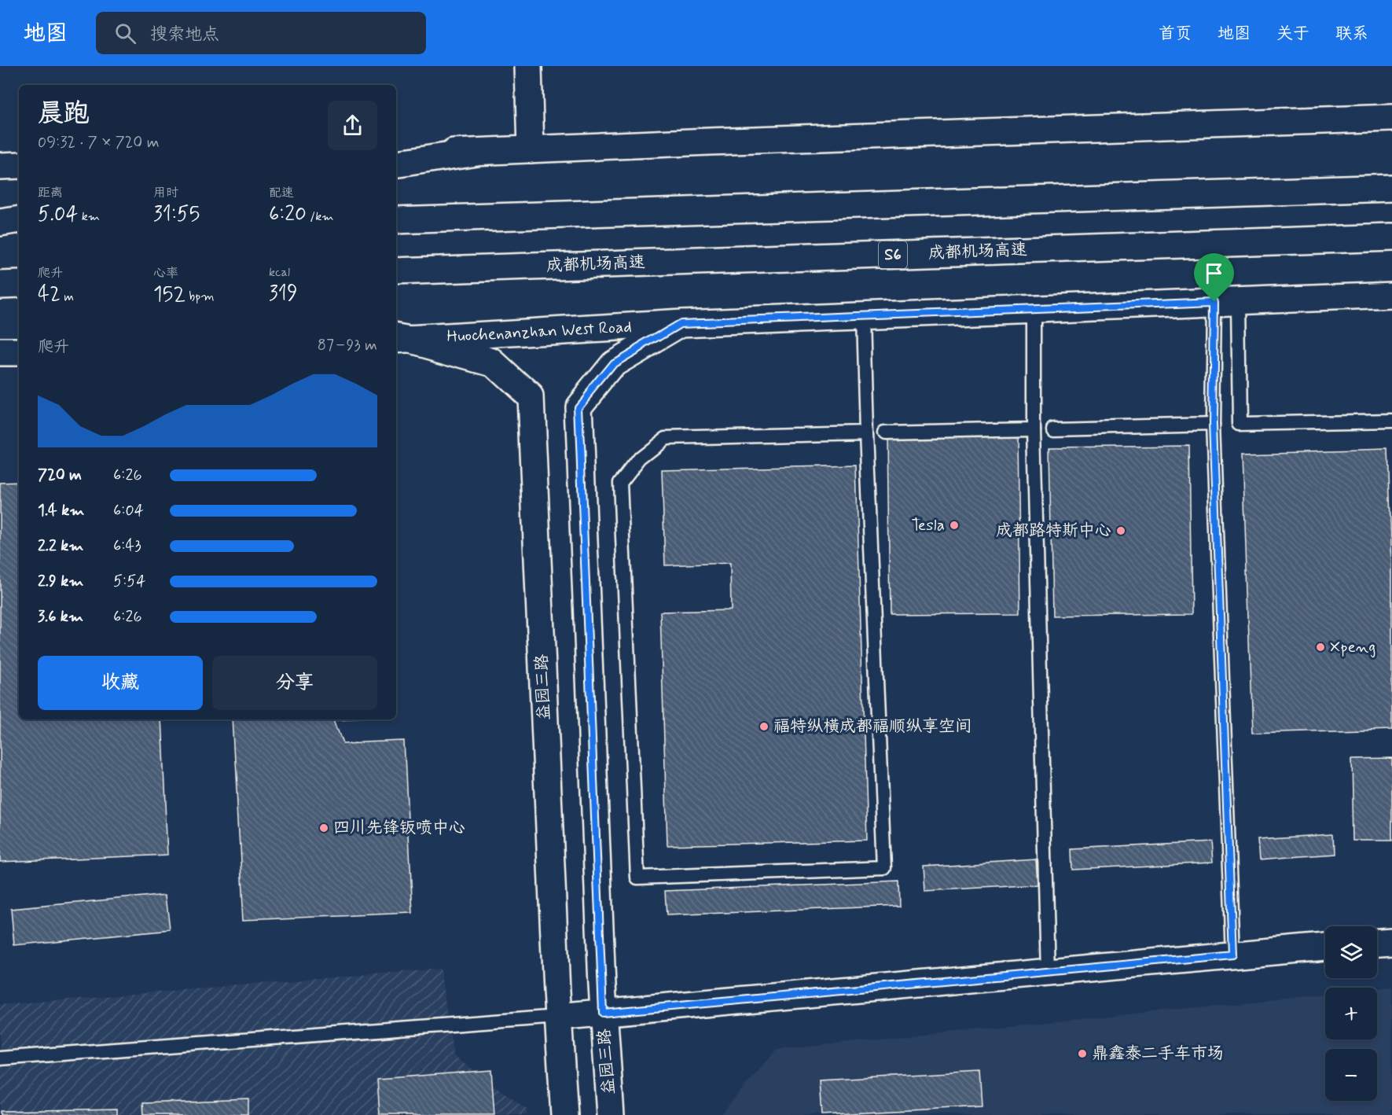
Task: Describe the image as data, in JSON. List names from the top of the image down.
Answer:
{
  "streets": {
    "main road": [
      "成都机场高速",
      "S6",
      "Huochenanzhan West Road",
      "益园三路"
    ]
  },
  "crossings": [
    ["Huochenanzhan West Road", "益园三路"]
  ],
  "places": [
    "Tesla",
    "成都路特斯中心",
    "Xpeng",
    "福特纵横成都福顺纵享空间",
    "四川先锋钣喷中心",
    "鼎鑫泰二手车市场"
  ],
  "page": {
    "header": "地图",
    "search": "搜索地点",
    "nav": [
      "首页",
      "地图",
      "关于",
      "联系"
    ],
    "heading": ["晨跑", "09:32 · 7 × 720 m"],
    "stats": [
      ["距离", "5.04 km"],
      ["用时", "31:55"],
      ["配速", "6:20 /km"],
      ["爬升", "42 m"],
      ["心率", "152 bpm"],
      ["kcal", "319"]
    ],
    "chart": ["爬升", "87–93 m"],
    "list": [
      {
        "name": "720 m",
        "note": "6:26"
      },
      {
        "name": "1.4 km",
        "note": "6:04"
      },
      {
        "name": "2.2 km",
        "note": "6:43"
      },
      {
        "name": "2.9 km",
        "note": "5:54"
      },
      {
        "name": "3.6 km",
        "note": "6:26"
      }
    ],
    "buttons": ["收藏", "分享"],
    "map_buttons": ["+", "−"]
  }
}
